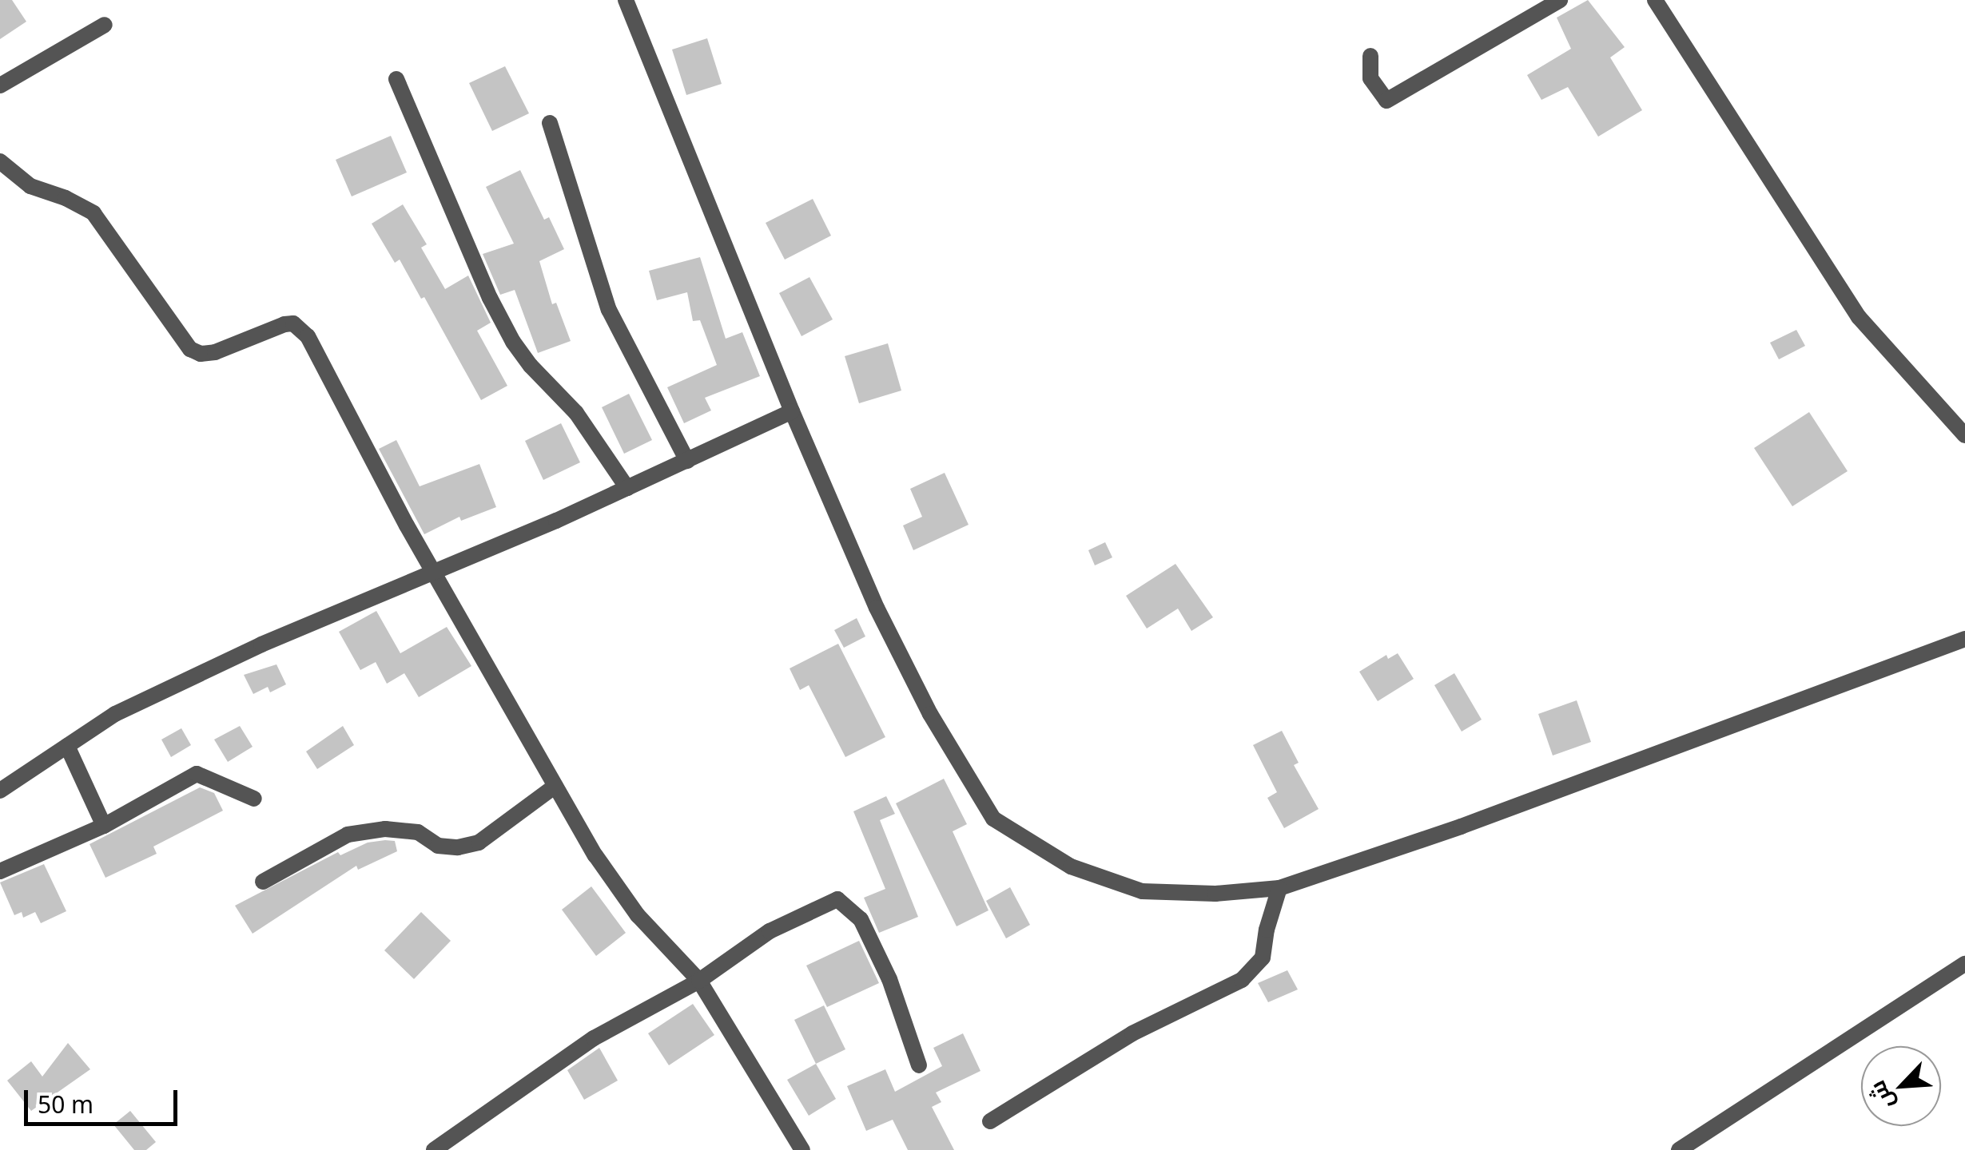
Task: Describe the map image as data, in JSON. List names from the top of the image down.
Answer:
{
  "scale_bar": "50 m",
  "north": "bottom left"
}
